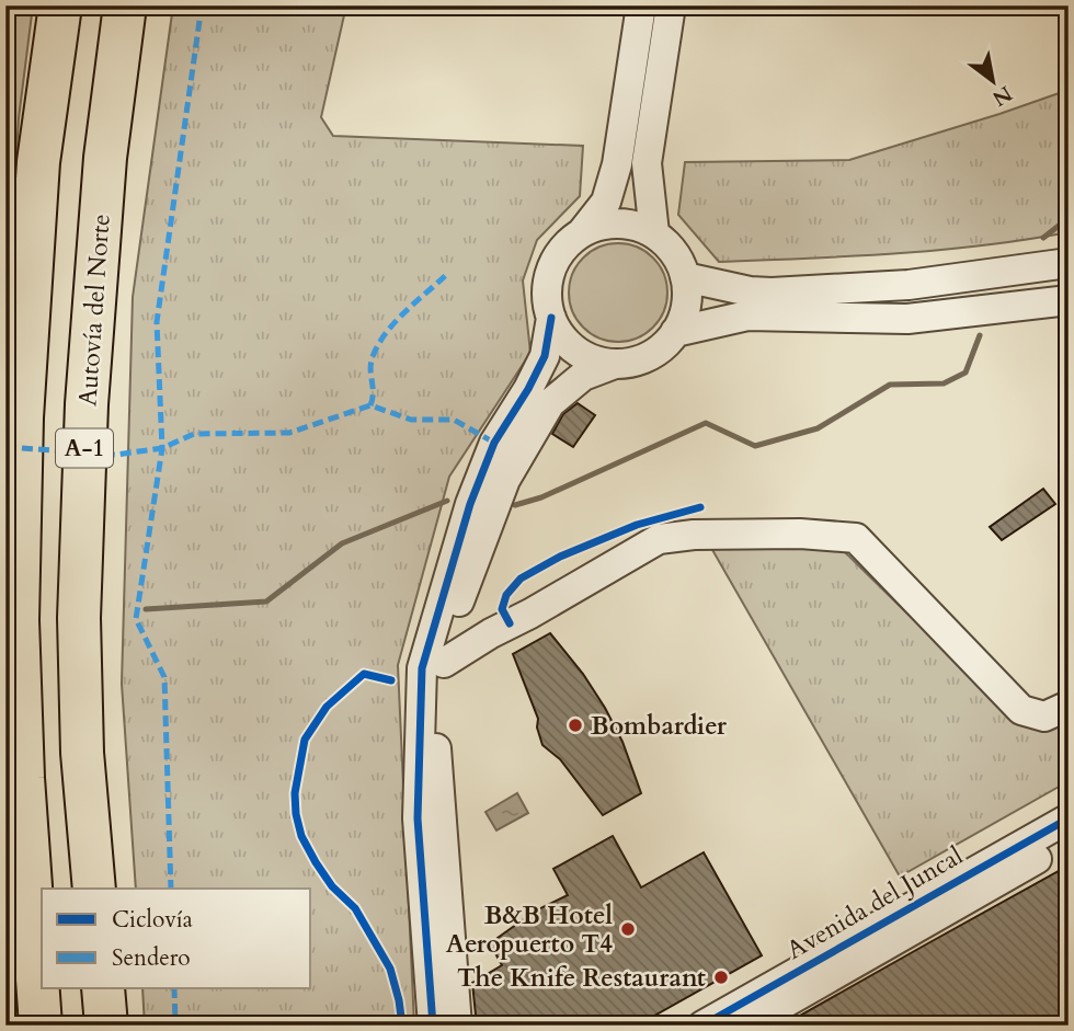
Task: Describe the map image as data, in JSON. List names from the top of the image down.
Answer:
{
  "streets": {
    "highway": ["Autovía del Norte", "A-1"],
    "street": ["Avenida del Juncal"]
  },
  "places": ["Bombardier", "B&B Hotel Aeropuerto T4", "The Knife Restaurant"],
  "legend": ["Ciclovía", "Sendero"],
  "north": "bottom right"
}
